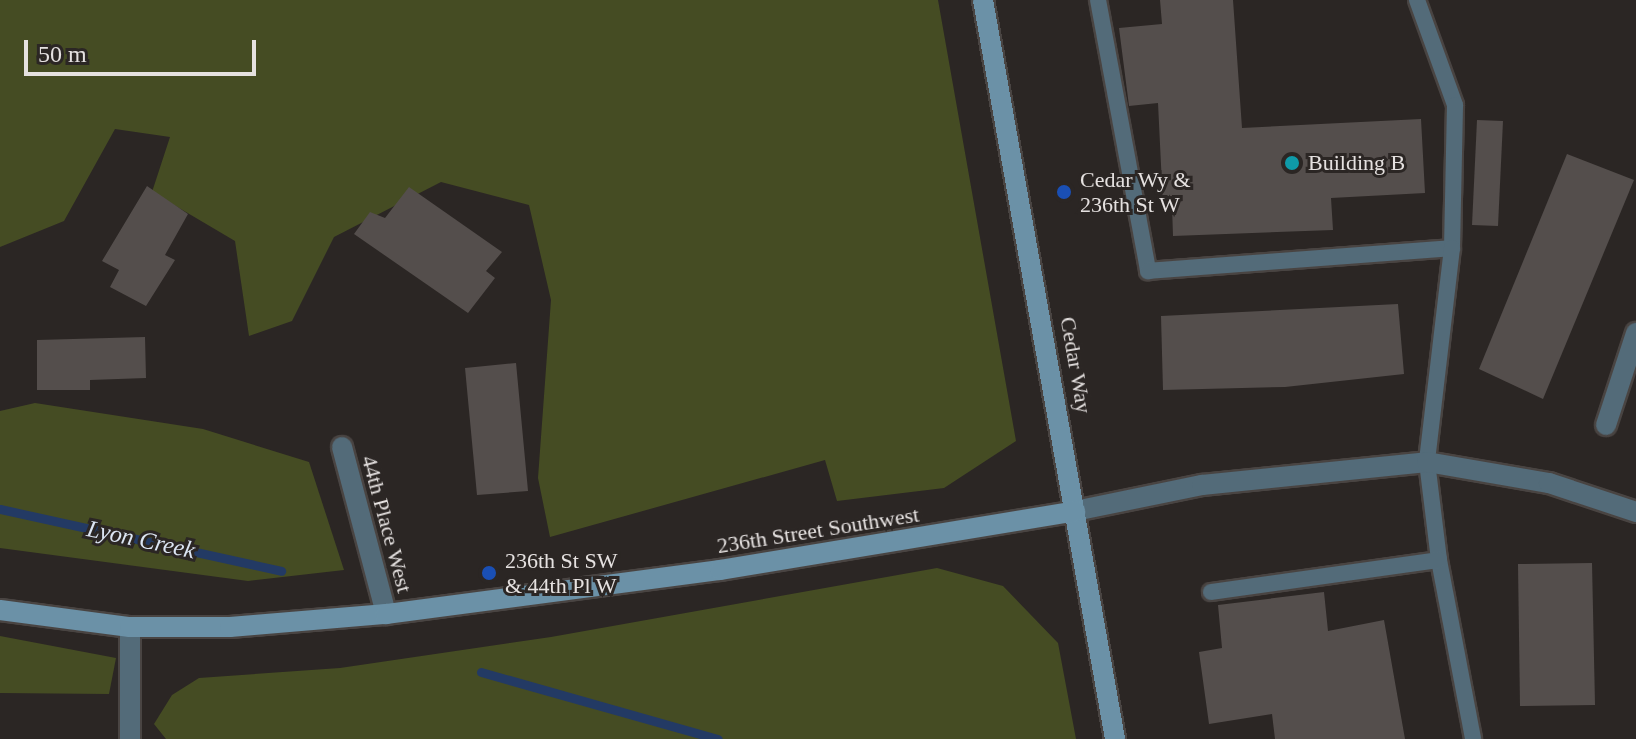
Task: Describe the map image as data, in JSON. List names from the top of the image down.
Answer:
{
  "streets": {
    "main road": ["Cedar Way", "236th Street Southwest"],
    "street": ["44th Place West"]
  },
  "crossings": [
    ["Cedar Way", "236th Street Southwest"],
    ["44th Place West", "236th Street Southwest"]
  ],
  "water": ["Lyon Creek"],
  "places": ["Building B", "Cedar Wy & 236th St W", "236th St SW & 44th Pl W"],
  "scale_bar": "50 m"
}
